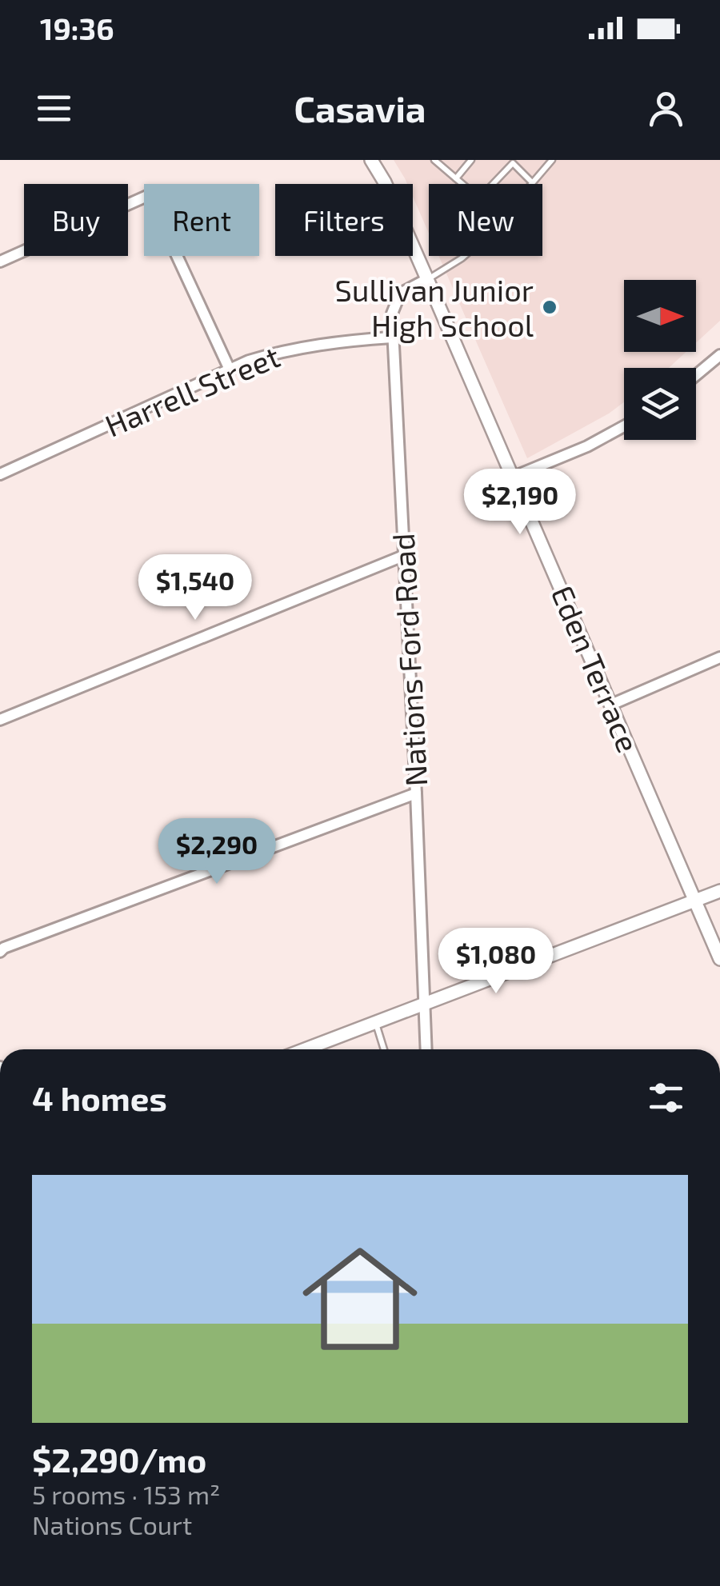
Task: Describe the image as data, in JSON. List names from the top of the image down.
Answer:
{
  "streets": {
    "street": ["Harrell Street", "Nations Ford Road", "Eden Terrace"]
  },
  "crossings": [
    ["Harrell Street", "Nations Ford Road"],
    ["Nations Ford Road", "Eden Terrace"]
  ],
  "places": ["Sullivan Junior High School"],
  "north": "right",
  "page": {
    "status": "19:36",
    "header": "Casavia",
    "chip": [
      "Buy",
      "Rent",
      "Filters",
      "New"
    ],
    "price": [
      "$2,190",
      "$1,540",
      "$2,290",
      "$1,080"
    ],
    "heading": "4 homes",
    "list": [
      {
        "name": "$2,290/mo",
        "note": "5 rooms · 153 m² · Nations Court"
      }
    ]
  }
}
